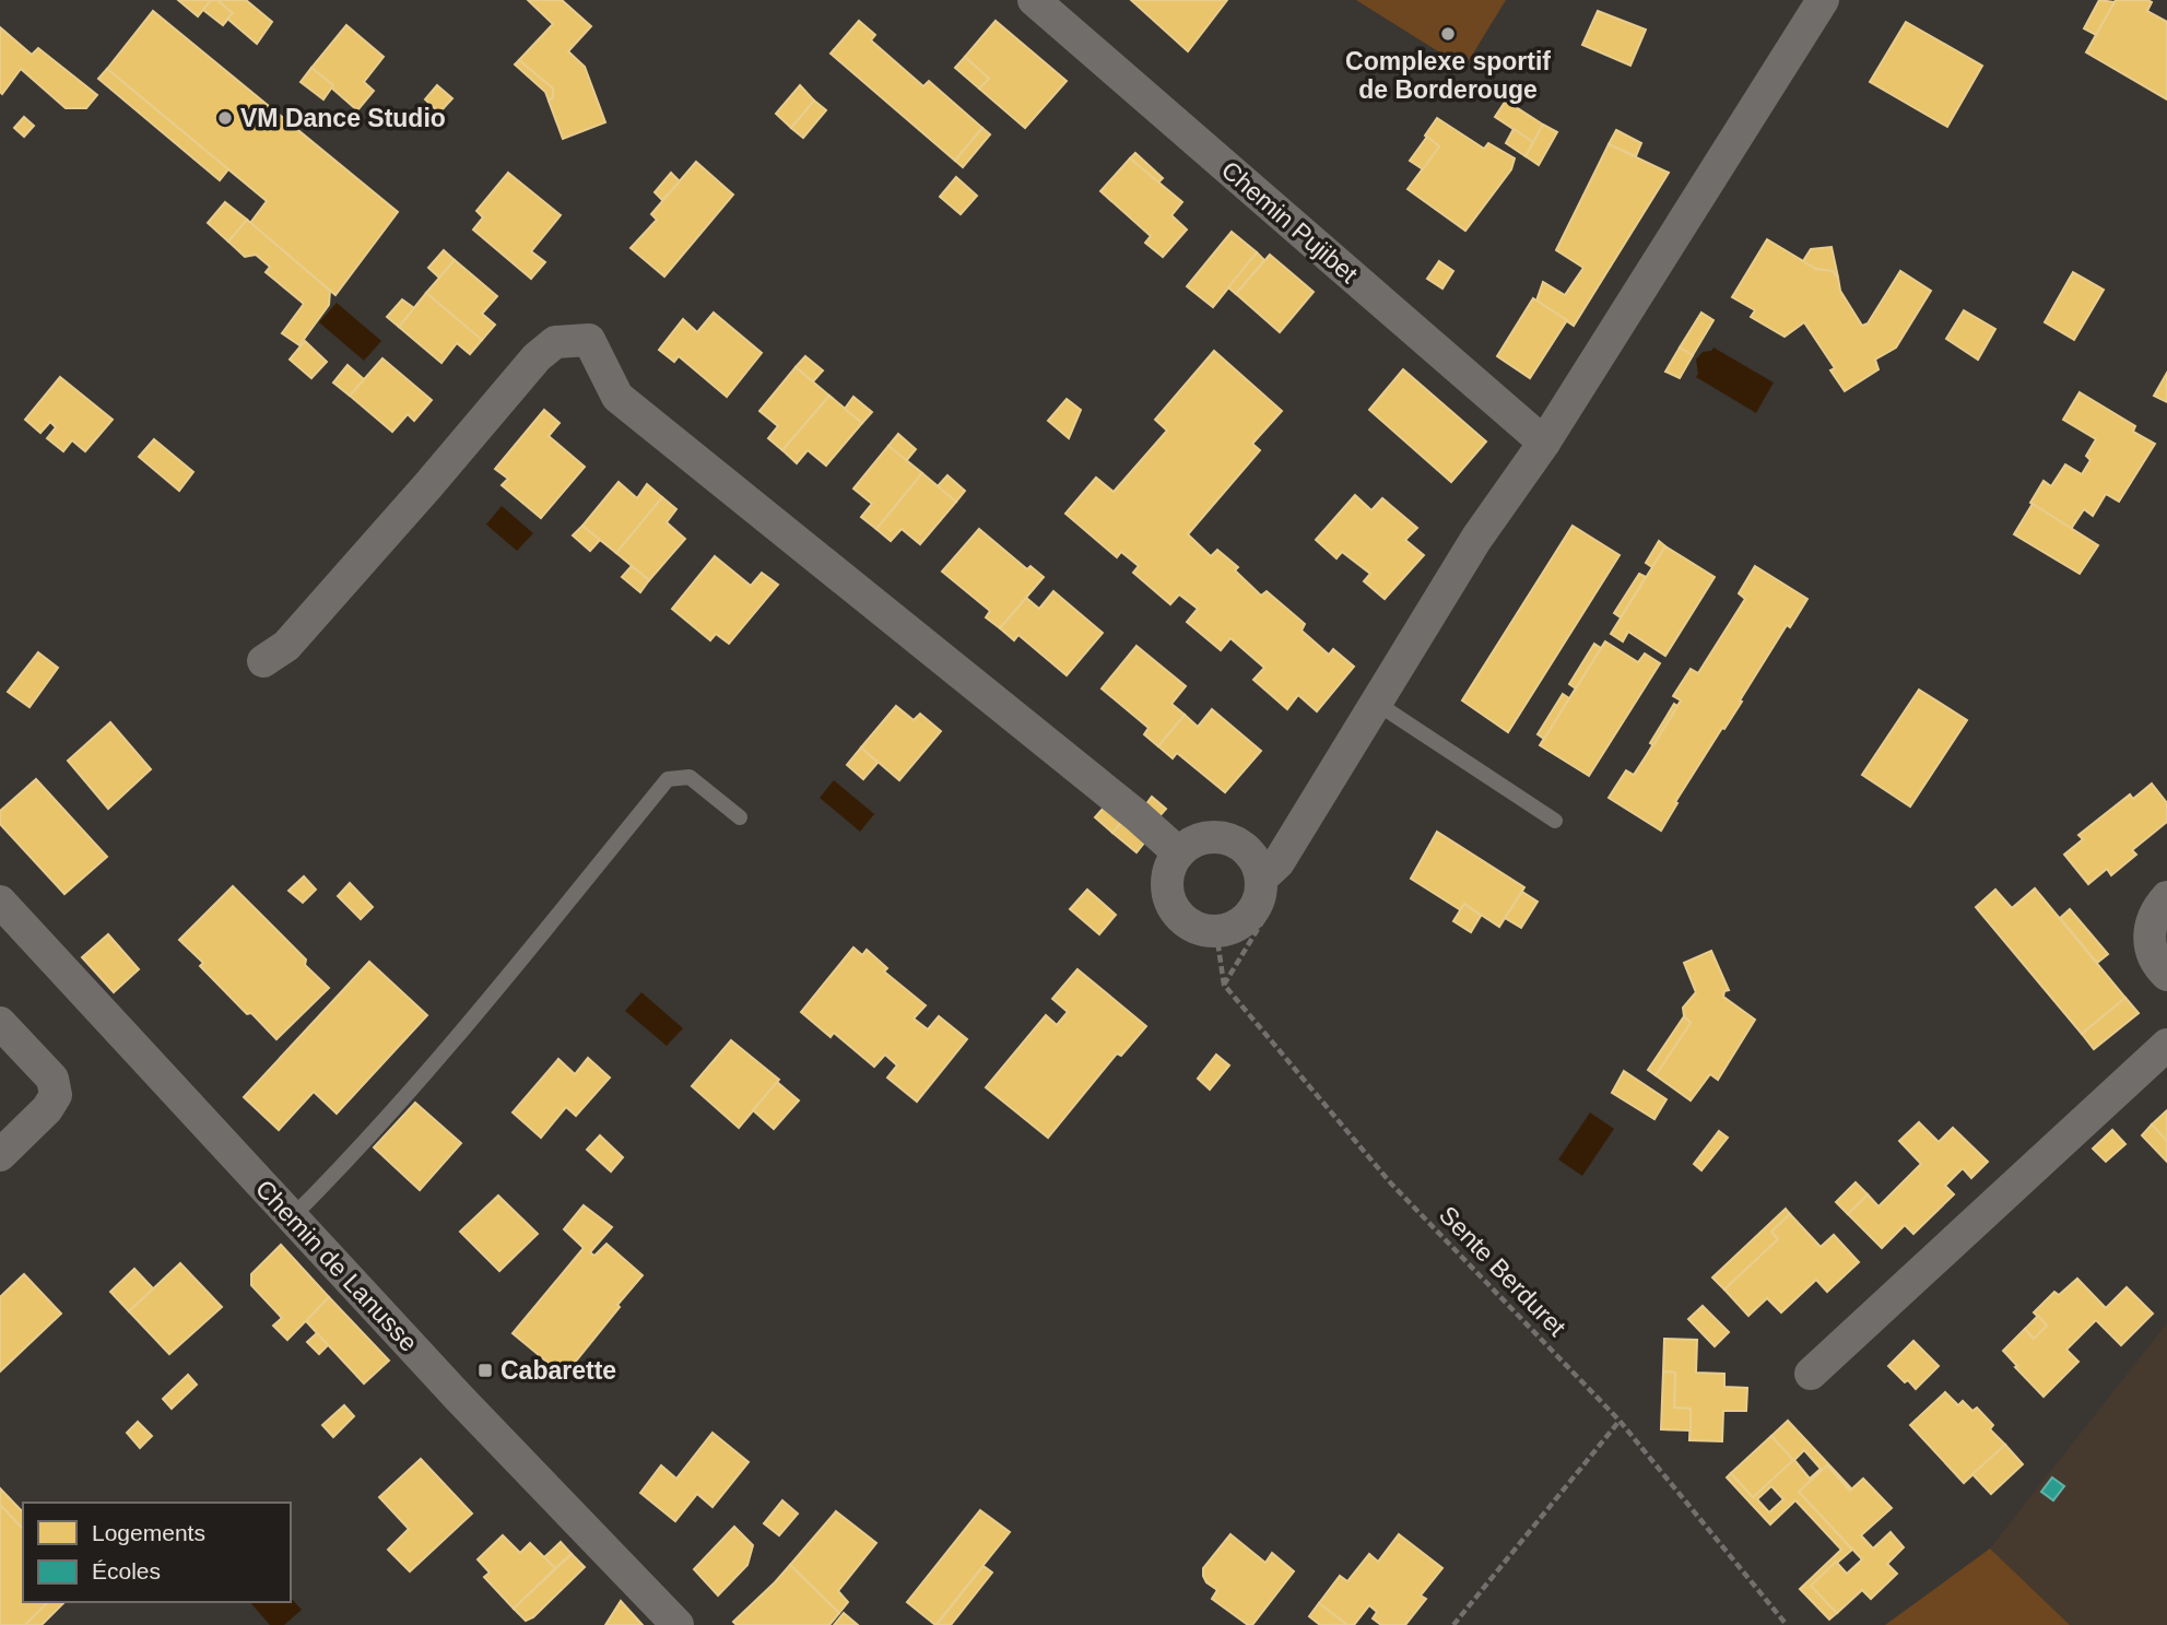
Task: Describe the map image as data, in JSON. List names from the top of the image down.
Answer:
{
  "streets": {
    "street": ["Chemin Pujibet", "Chemin de Lanusse"],
    "path": ["Sente Berduret"]
  },
  "places": {
    "other": ["Complexe sportif de Borderouge", "VM Dance Studio"],
    "transit": ["Cabarette"]
  },
  "legend": ["Logements", "Écoles"]
}
